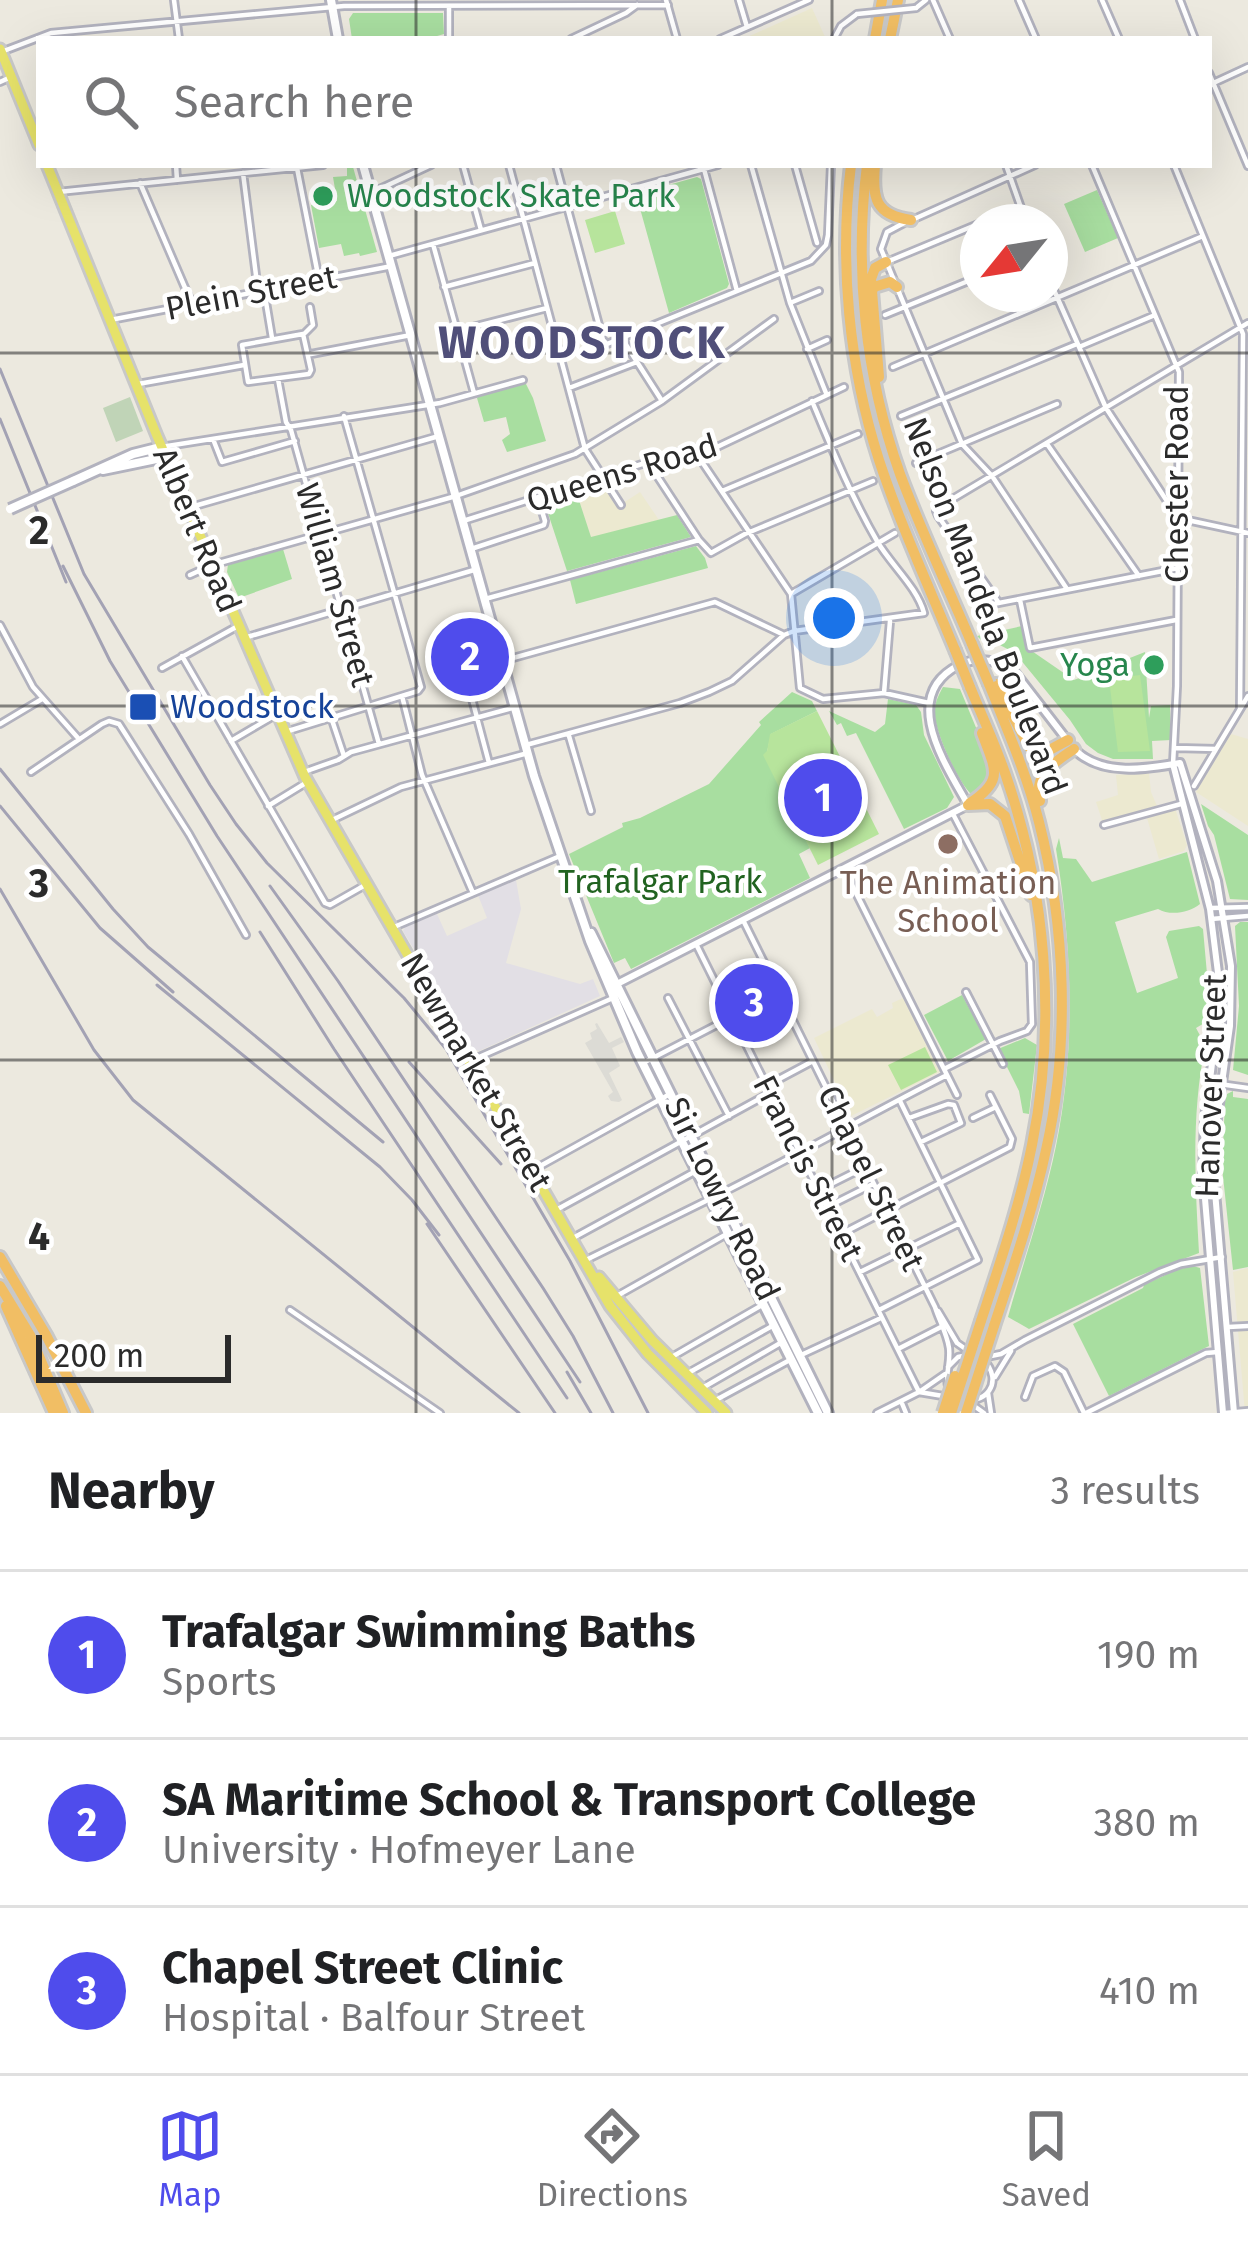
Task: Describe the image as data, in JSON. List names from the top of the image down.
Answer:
{
  "streets": {
    "highway": ["Nelson Mandela Boulevard"],
    "main road": ["Albert Road", "Newmarket Street", "Sir Lowry Road"],
    "street": [
      "Plein Street",
      "Queens Road",
      "Chester Road",
      "William Street",
      "Hanover Street",
      "Francis Street",
      "Chapel Street"
    ]
  },
  "crossings": [
    ["Plein Street", "Albert Road"],
    ["Plein Street", "Sir Lowry Road"],
    ["Queens Road", "Sir Lowry Road"],
    ["Chester Road", "Hanover Street"],
    ["Albert Road", "Newmarket Street"]
  ],
  "districts": ["WOODSTOCK"],
  "parks": ["Trafalgar Park"],
  "places": {
    "other": ["Woodstock Skate Park", "Yoga", "The Animation School"],
    "transit": ["Woodstock"]
  },
  "scale_bar": "200 m",
  "north": "bottom left",
  "page": {
    "search": "Search here",
    "pins": ["2", "1", "3"],
    "scale": "200 m",
    "heading": ["Nearby", "3 results"],
    "list": [
      {
        "mark": "1",
        "name": "Trafalgar Swimming Baths",
        "note": "Sports",
        "value": "190 m"
      },
      {
        "mark": "2",
        "name": "SA Maritime School & Transport College",
        "note": "University · Hofmeyer Lane",
        "value": "380 m"
      },
      {
        "mark": "3",
        "name": "Chapel Street Clinic",
        "note": "Hospital · Balfour Street",
        "value": "410 m"
      }
    ],
    "nav": ["Map", "Directions", "Saved"]
  },
  "grid": {
    "rows": ["2", "3", "4"]
  }
}
